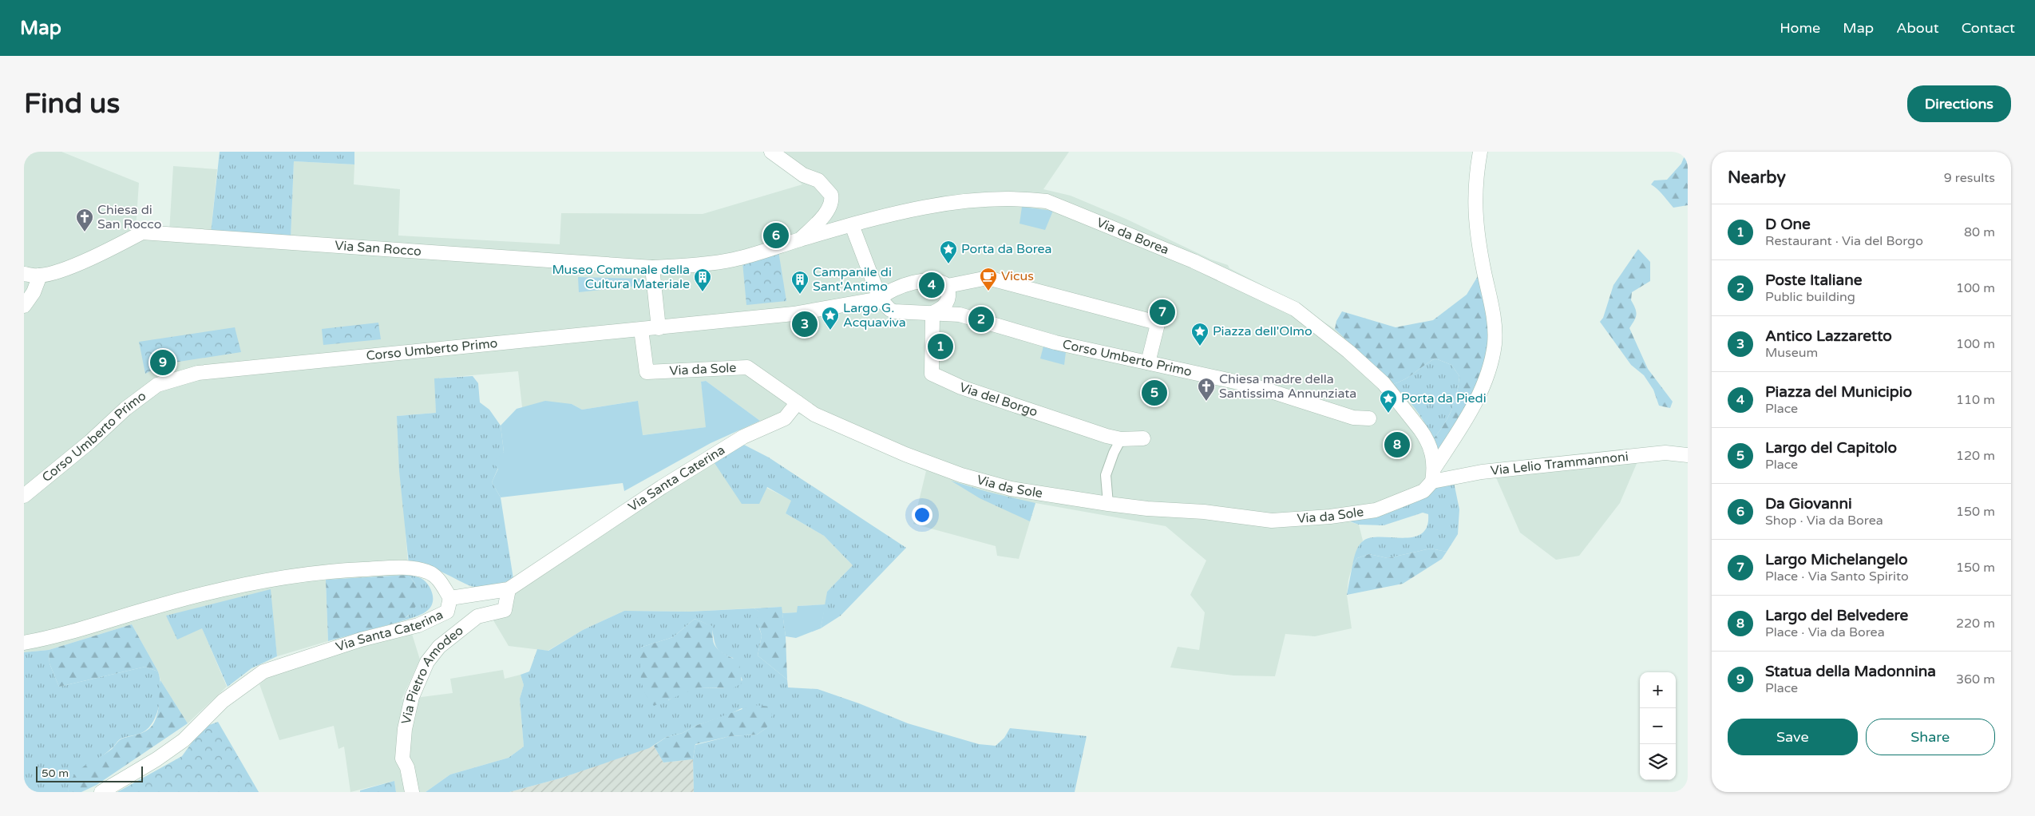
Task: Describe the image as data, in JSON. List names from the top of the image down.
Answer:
{
  "streets": {
    "street": [
      "Via da Borea",
      "Via San Rocco",
      "Corso Umberto Primo",
      "Via da Sole",
      "Via del Borgo",
      "Via Lelio Trammannoni",
      "Via Santa Caterina",
      "Via Pietro Amodeo"
    ]
  },
  "crossings": [
    ["Via da Borea", "Via San Rocco"],
    ["Via da Borea", "Via da Sole"],
    ["Via da Borea", "Via Lelio Trammannoni"],
    ["Corso Umberto Primo", "Via da Sole"],
    ["Corso Umberto Primo", "Via del Borgo"],
    ["Via da Sole", "Via Lelio Trammannoni"],
    ["Via da Sole", "Via Santa Caterina"],
    ["Via Santa Caterina", "Via Pietro Amodeo"]
  ],
  "places": {
    "church": ["Chiesa di San Rocco", "Chiesa madre della Santissima Annunziata"],
    "place": [
      "Porta da Borea",
      "Largo G. Acquaviva",
      "Piazza dell'Olmo",
      "Porta da Piedi"
    ],
    "cafe": ["Vicus"],
    "building": ["Museo Comunale della Cultura Materiale", "Campanile di Sant'Antimo"]
  },
  "scale_bar": "50 m",
  "page": {
    "header": "Map",
    "nav": [
      "Home",
      "Map",
      "About",
      "Contact"
    ],
    "buttons": [
      "Directions",
      ["Save", "Share"]
    ],
    "title": "Find us",
    "heading": ["Nearby", "9 results"],
    "list": [
      {
        "mark": "1",
        "name": "D One",
        "note": "Restaurant · Via del Borgo",
        "value": "80 m"
      },
      {
        "mark": "2",
        "name": "Poste Italiane",
        "note": "Public building",
        "value": "100 m"
      },
      {
        "mark": "3",
        "name": "Antico Lazzaretto",
        "note": "Museum",
        "value": "100 m"
      },
      {
        "mark": "4",
        "name": "Piazza del Municipio",
        "note": "Place",
        "value": "110 m"
      },
      {
        "mark": "5",
        "name": "Largo del Capitolo",
        "note": "Place",
        "value": "120 m"
      },
      {
        "mark": "6",
        "name": "Da Giovanni",
        "note": "Shop · Via da Borea",
        "value": "150 m"
      },
      {
        "mark": "7",
        "name": "Largo Michelangelo",
        "note": "Place · Via Santo Spirito",
        "value": "150 m"
      },
      {
        "mark": "8",
        "name": "Largo del Belvedere",
        "note": "Place · Via da Borea",
        "value": "220 m"
      },
      {
        "mark": "9",
        "name": "Statua della Madonnina",
        "note": "Place",
        "value": "360 m"
      }
    ],
    "pins": [
      "6",
      "4",
      "7",
      "2",
      "3",
      "1",
      "9",
      "5",
      "8"
    ],
    "map_buttons": ["+", "−"],
    "scale": "50 m"
  }
}
